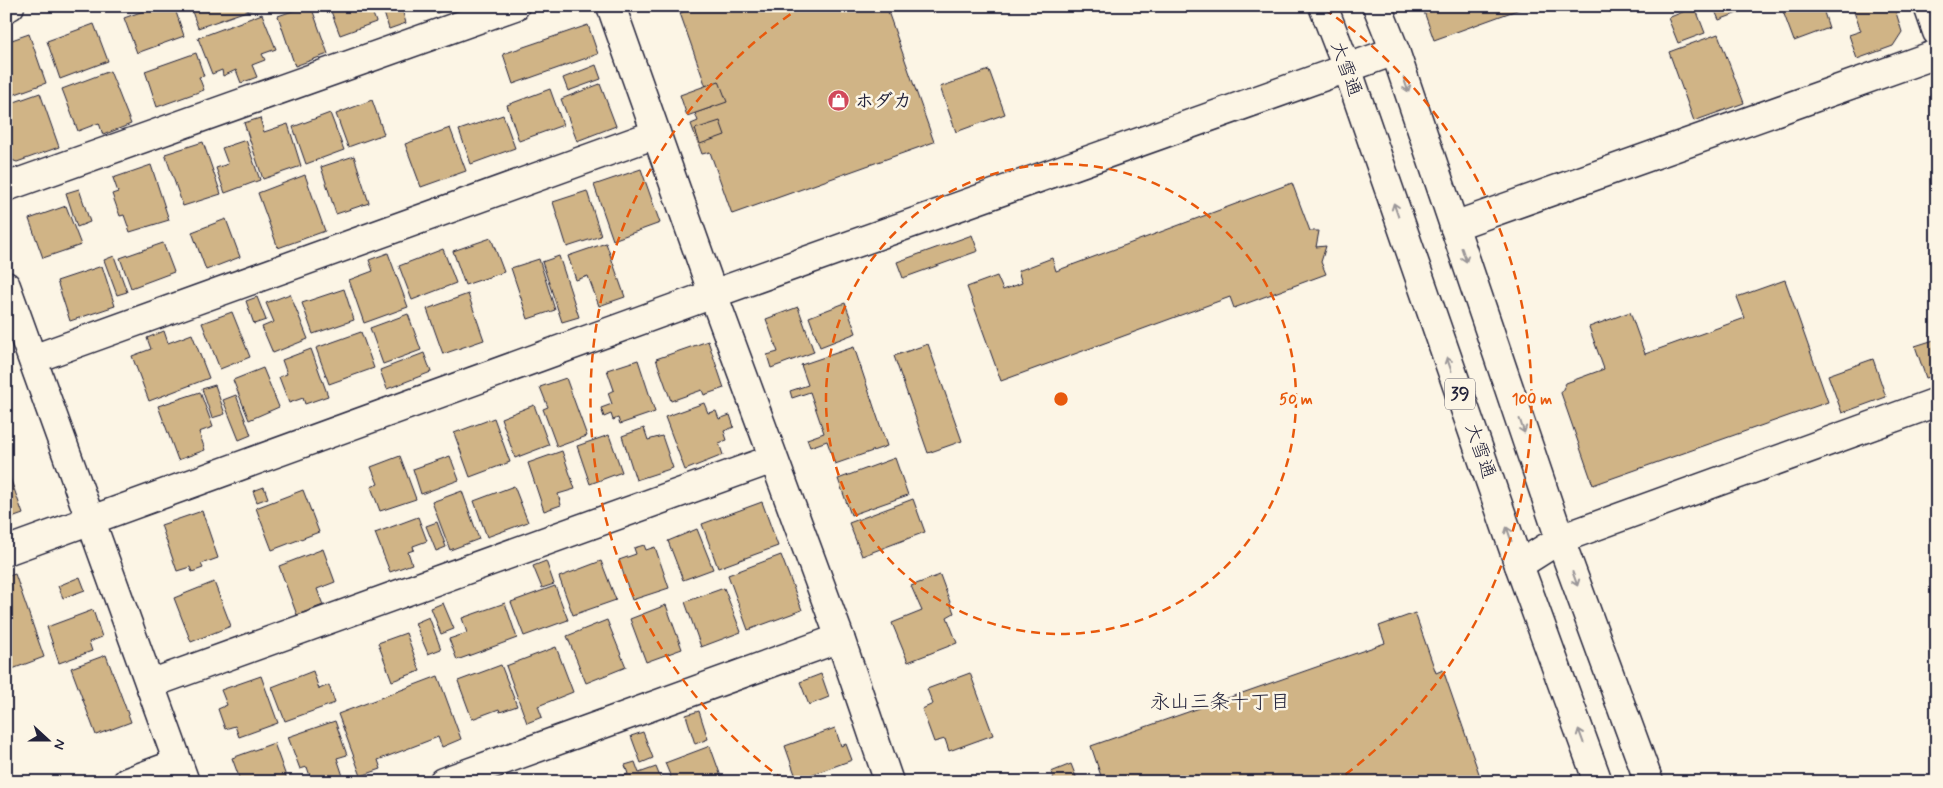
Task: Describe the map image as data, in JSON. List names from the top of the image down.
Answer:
{
  "streets": {
    "main road": ["大雪通", "39"]
  },
  "districts": ["永山三条十丁目"],
  "places": {
    "shop": ["ホダカ"]
  },
  "north": "right",
  "rings": ["50 m", "100 m"]
}
